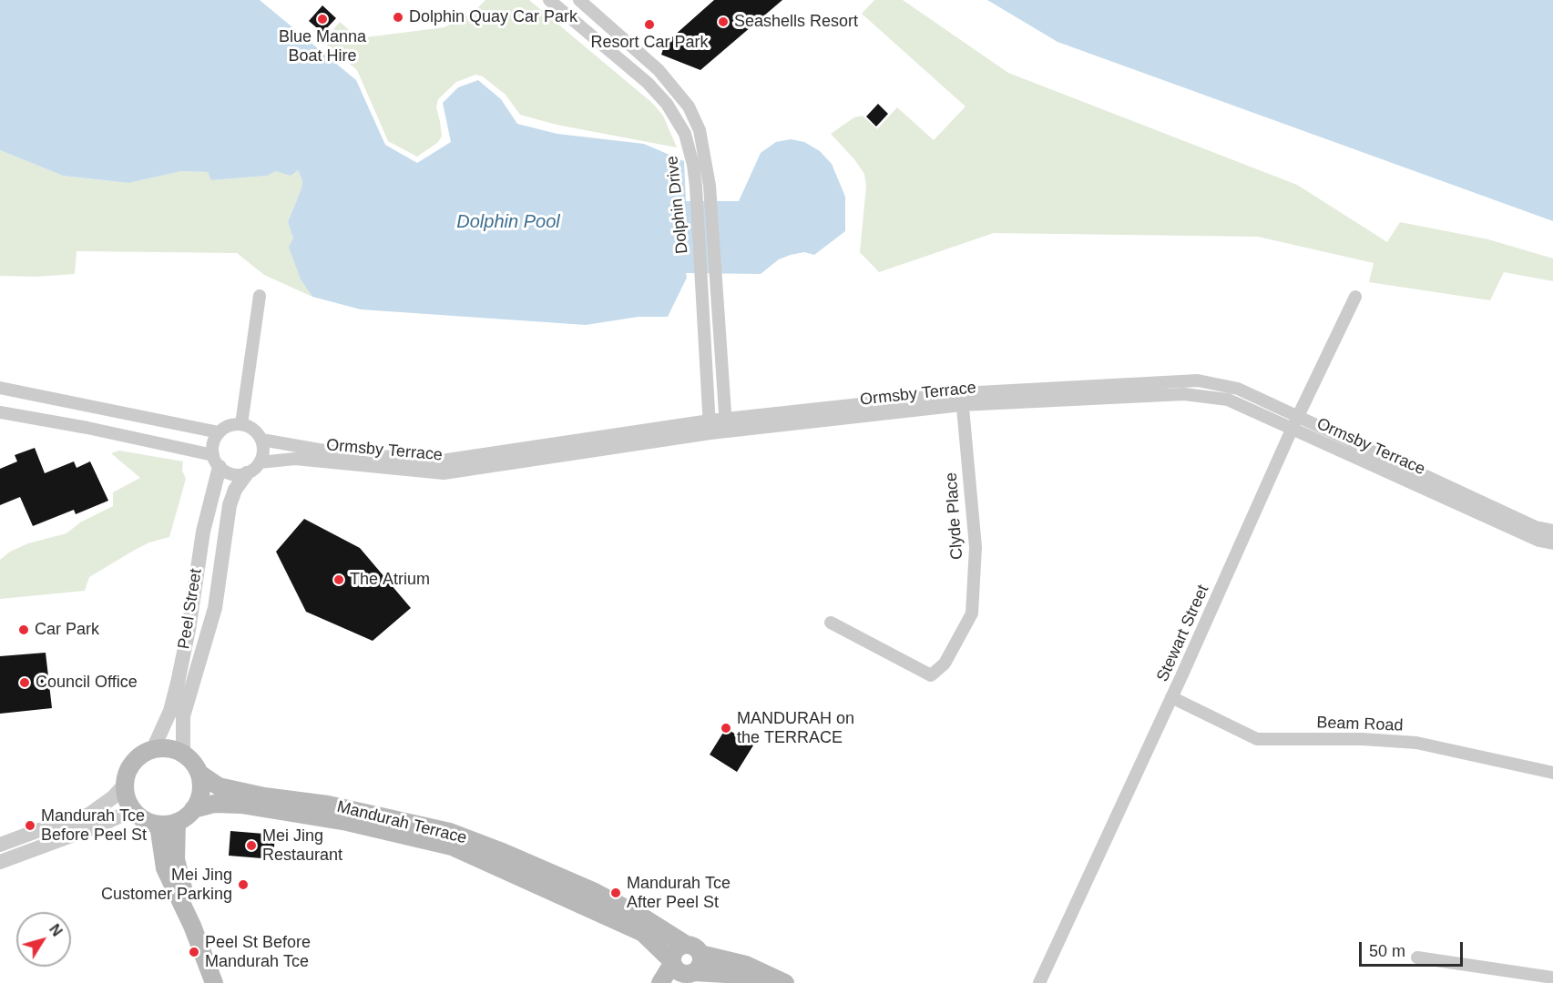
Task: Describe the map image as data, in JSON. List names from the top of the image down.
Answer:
{
  "streets": {
    "main road": ["Mandurah Terrace"],
    "street": [
      "Dolphin Drive",
      "Ormsby Terrace",
      "Clyde Place",
      "Peel Street",
      "Stewart Street",
      "Beam Road"
    ]
  },
  "crossings": [
    ["Dolphin Drive", "Ormsby Terrace"],
    ["Ormsby Terrace", "Clyde Place"],
    ["Ormsby Terrace", "Peel Street"],
    ["Ormsby Terrace", "Stewart Street"],
    ["Peel Street", "Mandurah Terrace"],
    ["Stewart Street", "Beam Road"]
  ],
  "water": ["Dolphin Pool"],
  "places": [
    "Dolphin Quay Car Park",
    "Blue Manna Boat Hire",
    "Seashells Resort",
    "Resort Car Park",
    "The Atrium",
    "Car Park",
    "Council Office",
    "MANDURAH on the TERRACE",
    "Mandurah Tce Before Peel St",
    "Mei Jing Restaurant",
    "Mei Jing Customer Parking",
    "Mandurah Tce After Peel St",
    "Peel St Before Mandurah Tce"
  ],
  "scale_bar": "50 m",
  "north": "top right"
}
